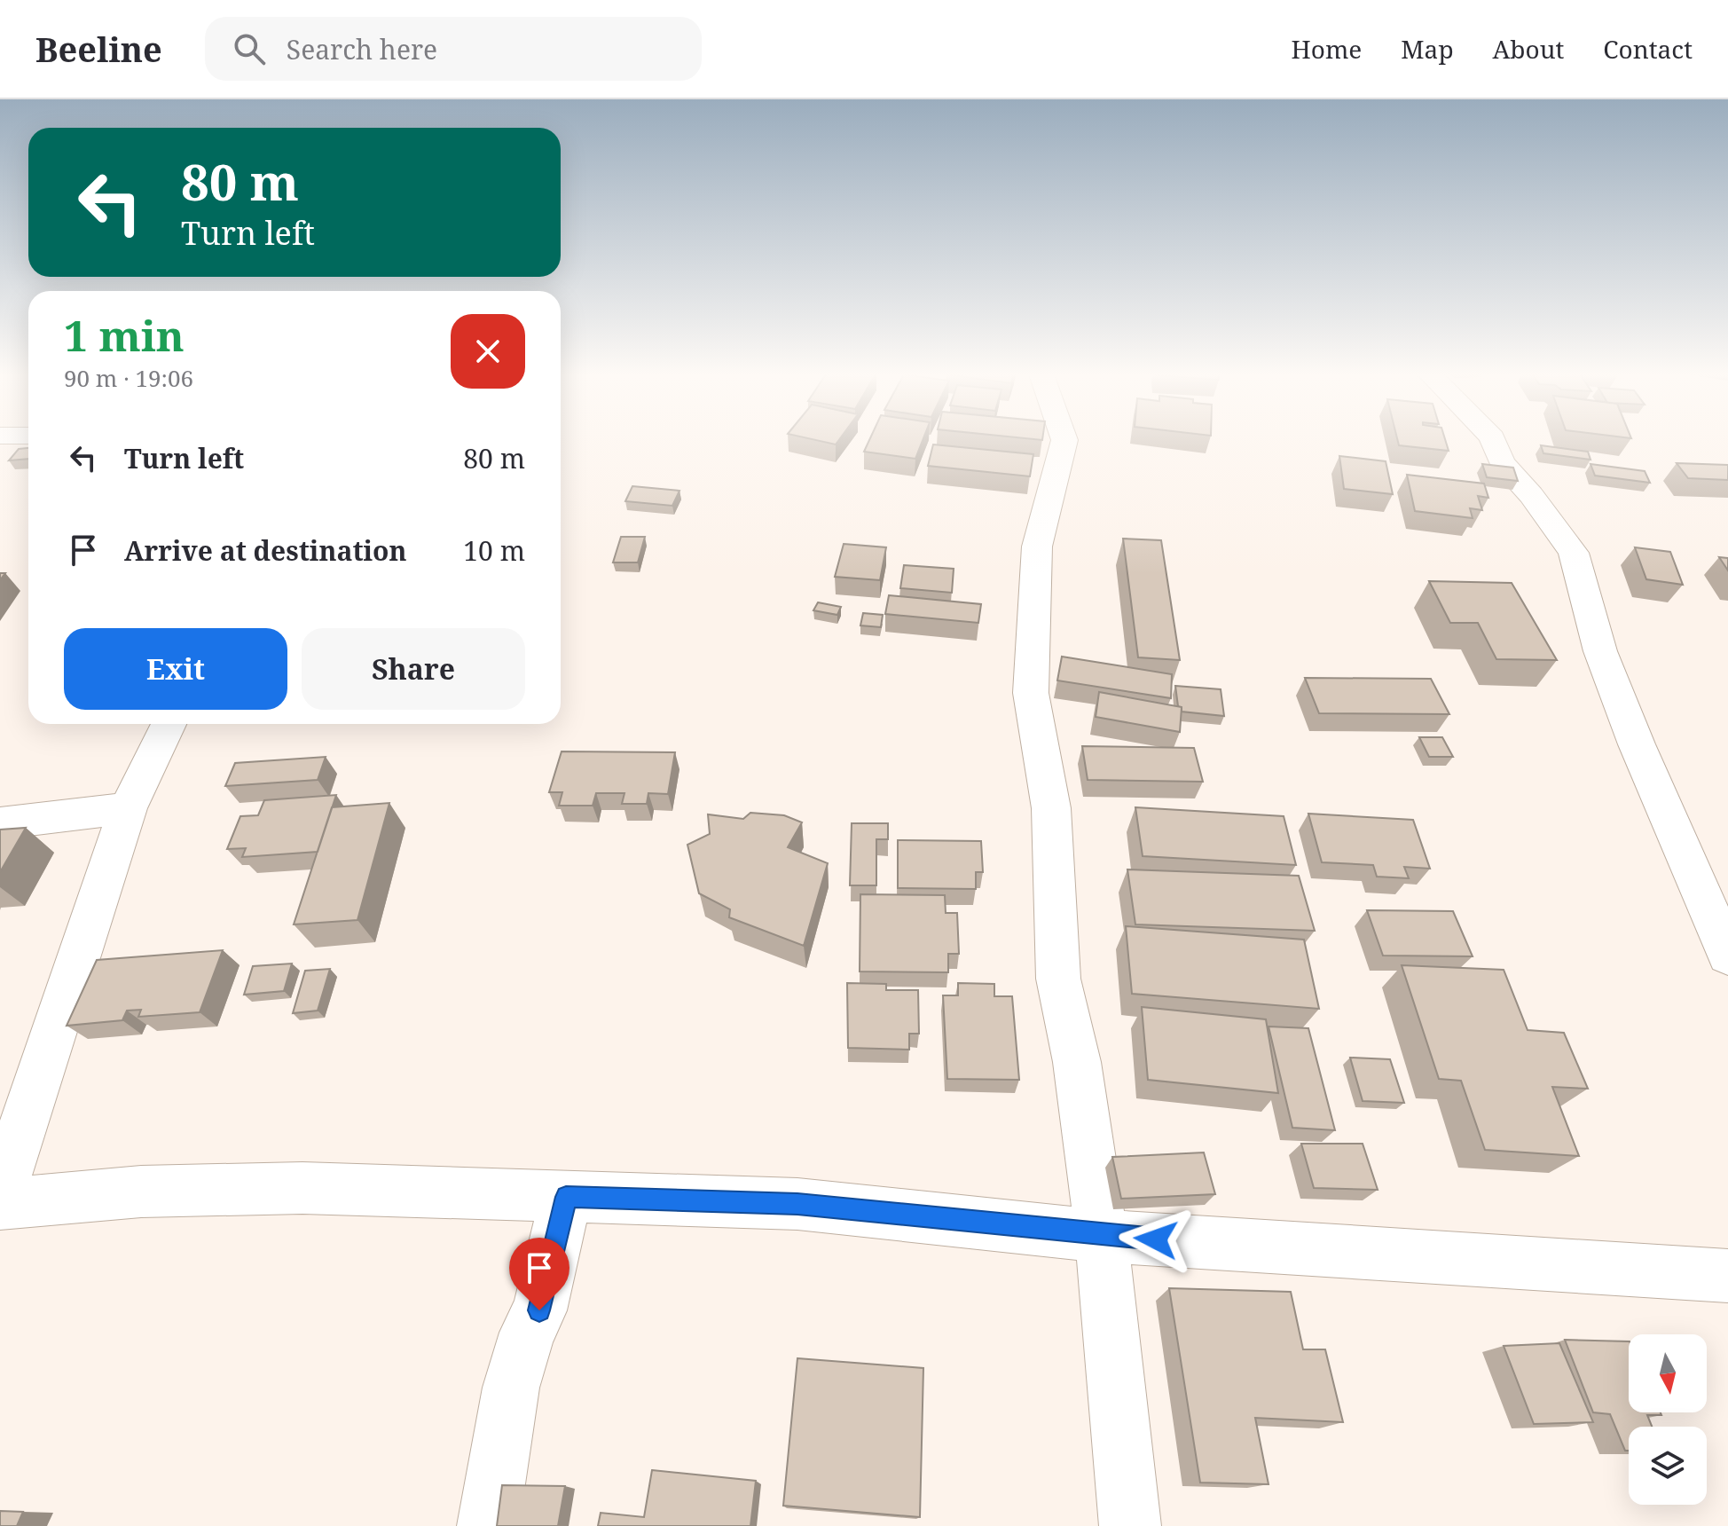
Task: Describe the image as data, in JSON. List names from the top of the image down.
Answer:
{
  "north": "bottom",
  "page": {
    "header": "Beeline",
    "search": "Search here",
    "nav": [
      "Home",
      "Map",
      "About",
      "Contact"
    ],
    "turn": ["80 m", "Turn left"],
    "heading": ["1 min", "90 m · 19:06"],
    "list": [
      {
        "name": "Turn left",
        "value": "80 m"
      },
      {
        "name": "Arrive at destination",
        "value": "10 m"
      }
    ],
    "buttons": ["Exit", "Share"]
  }
}
